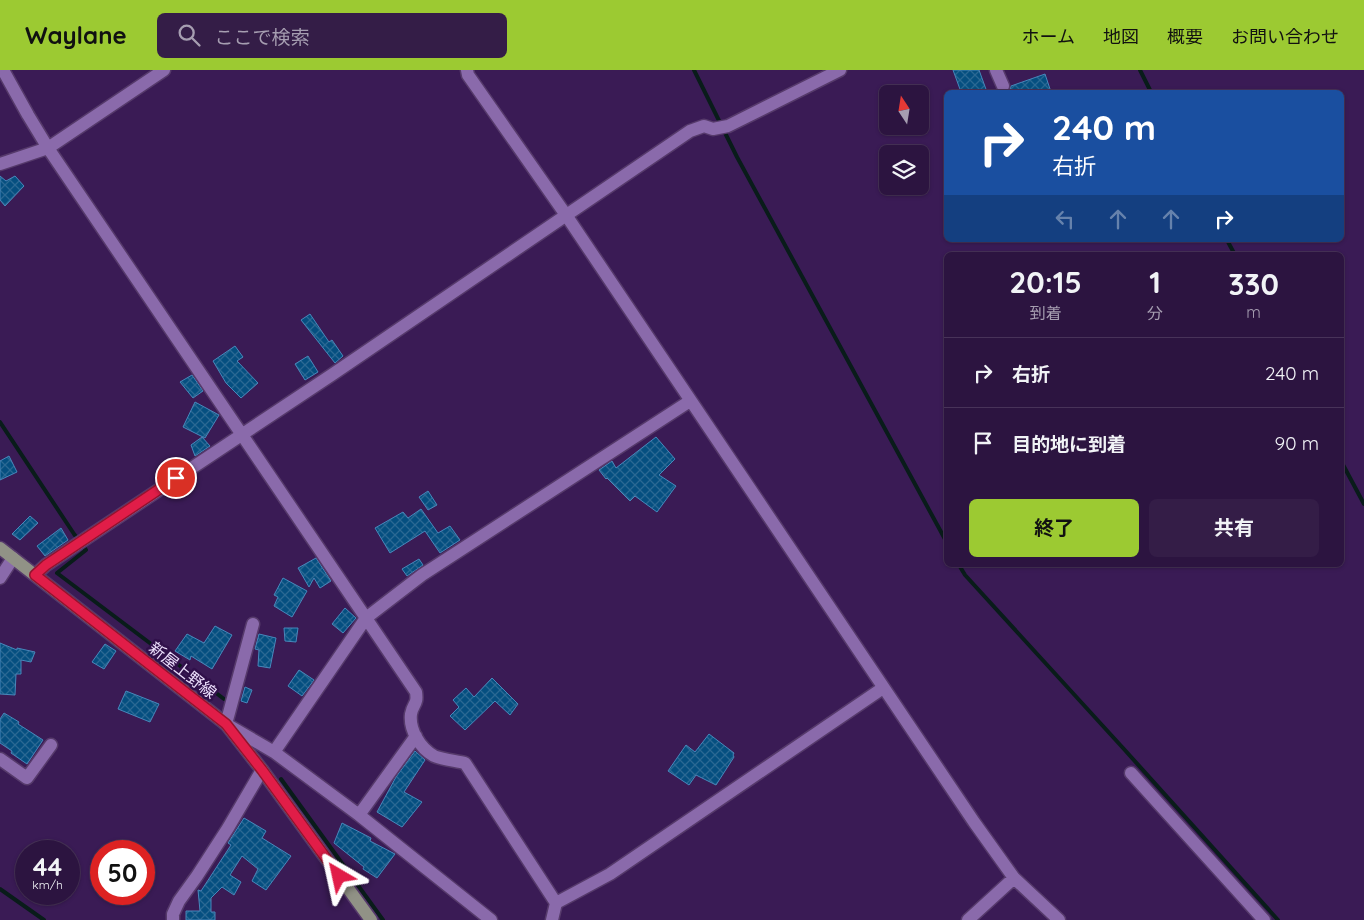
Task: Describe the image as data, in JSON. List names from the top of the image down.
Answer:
{
  "streets": {
    "main road": ["新屋上野線"]
  },
  "north": "top",
  "page": {
    "header": "Waylane",
    "search": "ここで検索",
    "nav": [
      "ホーム",
      "地図",
      "概要",
      "お問い合わせ"
    ],
    "turn": ["240 m", "右折"],
    "eta": [
      "20:15",
      "到着",
      "1",
      "分",
      "330",
      "m"
    ],
    "list": [
      {
        "name": "右折",
        "value": "240 m"
      },
      {
        "name": "目的地に到着",
        "value": "90 m"
      }
    ],
    "buttons": ["終了", "共有"],
    "speed": "44 km/h",
    "limit": "50"
  }
}
